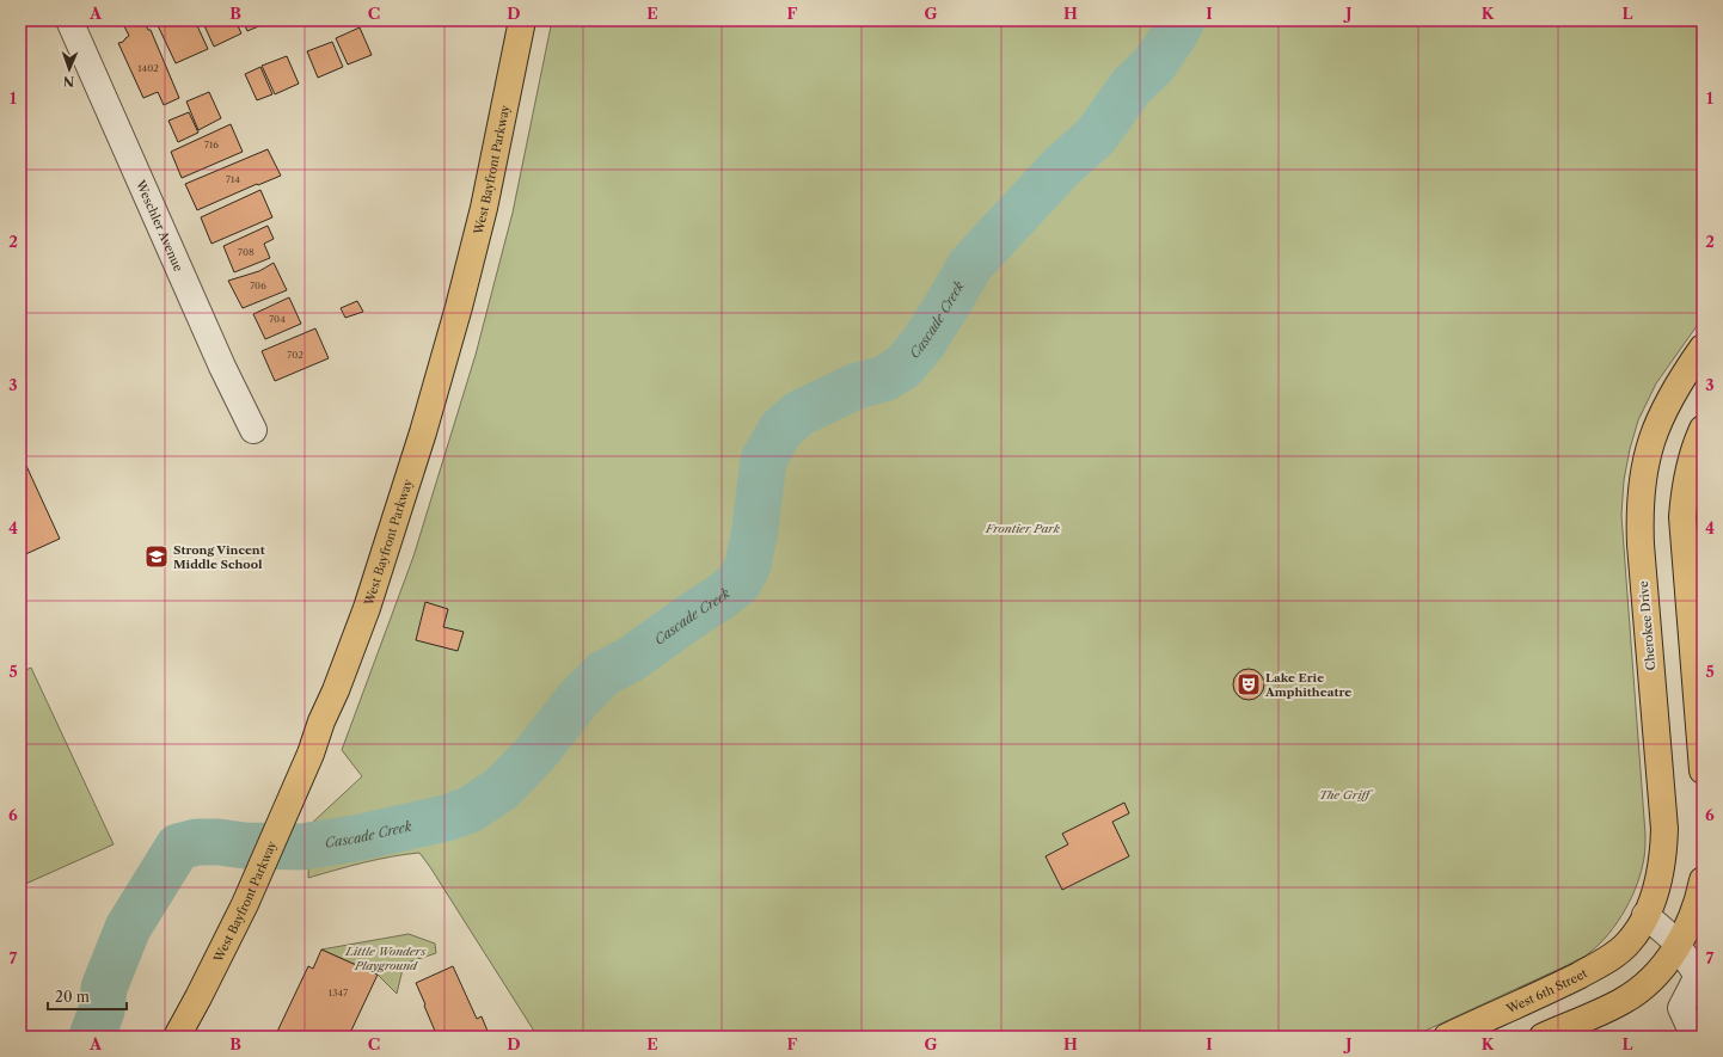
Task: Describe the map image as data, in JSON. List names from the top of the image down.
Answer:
{
  "streets": {
    "main road": ["West Bayfront Parkway", "Cherokee Drive", "West 6th Street"],
    "street": ["Weschler Avenue"]
  },
  "crossings": [
    ["Cherokee Drive", "West 6th Street"]
  ],
  "water": ["Cascade Creek"],
  "parks": ["Frontier Park", "The Griff", "Little Wonders Playground"],
  "places": {
    "school or university": ["Strong Vincent Middle School"],
    "theatre": ["Lake Erie Amphitheatre"]
  },
  "house_numbers": [
    "1402",
    "716",
    "714",
    "708",
    "706",
    "704",
    "702",
    "1347"
  ],
  "scale_bar": "20 m",
  "north": "bottom",
  "grid": {
    "columns": [
      "A",
      "B",
      "C",
      "D",
      "E",
      "F",
      "G",
      "H",
      "I",
      "J",
      "K",
      "L"
    ],
    "rows": [
      "1",
      "2",
      "3",
      "4",
      "5",
      "6",
      "7"
    ]
  }
}
